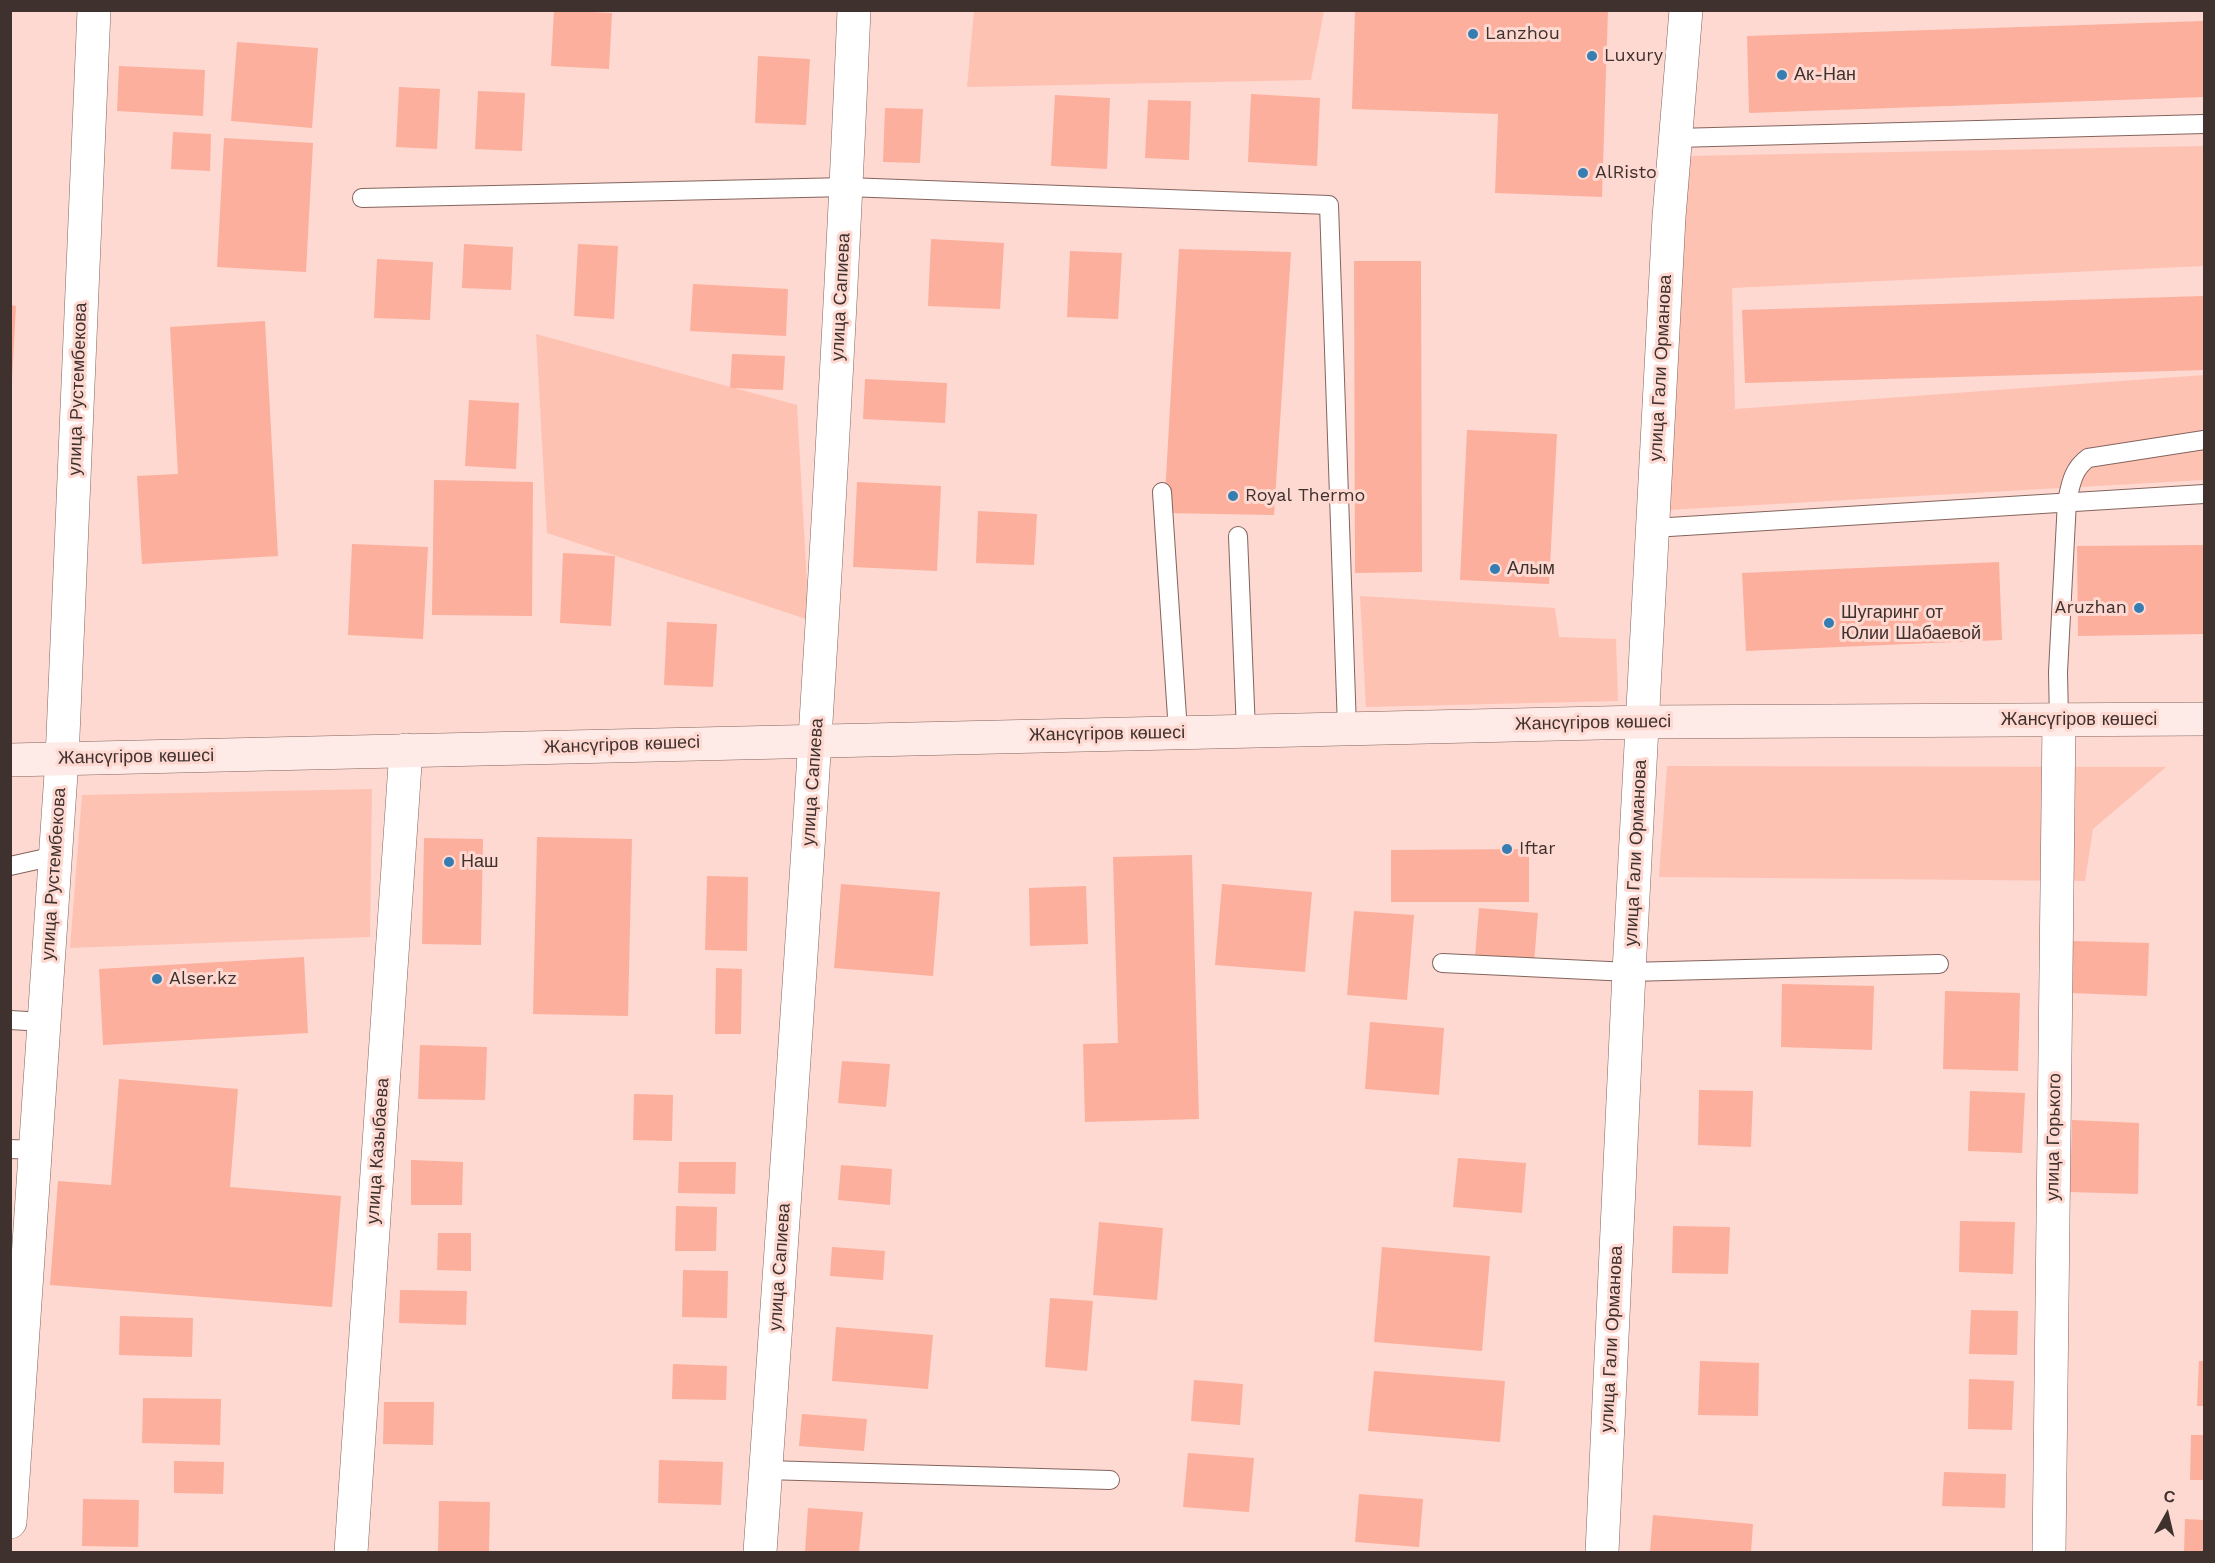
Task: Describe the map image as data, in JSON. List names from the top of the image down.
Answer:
{
  "streets": {
    "main road": ["Жансүгіров көшесі"],
    "street": [
      "улица Сапиева",
      "улица Гали Орманова",
      "улица Рустембекова",
      "улица Горького",
      "улица Казыбаева"
    ]
  },
  "crossings": [
    ["улица Сапиева", "Жансүгіров көшесі"],
    ["улица Гали Орманова", "Жансүгіров көшесі"],
    ["улица Рустембекова", "Жансүгіров көшесі"],
    ["Жансүгіров көшесі", "улица Горького"],
    ["Жансүгіров көшесі", "улица Казыбаева"]
  ],
  "places": [
    "Lanzhou",
    "Luxury",
    "Ак-Нан",
    "AlRisto",
    "Royal Thermo",
    "Алым",
    "Aruzhan",
    "Шугаринг от Юлии Шабаевой",
    "Iftar",
    "Наш",
    "Alser.kz"
  ],
  "north": "top"
}
